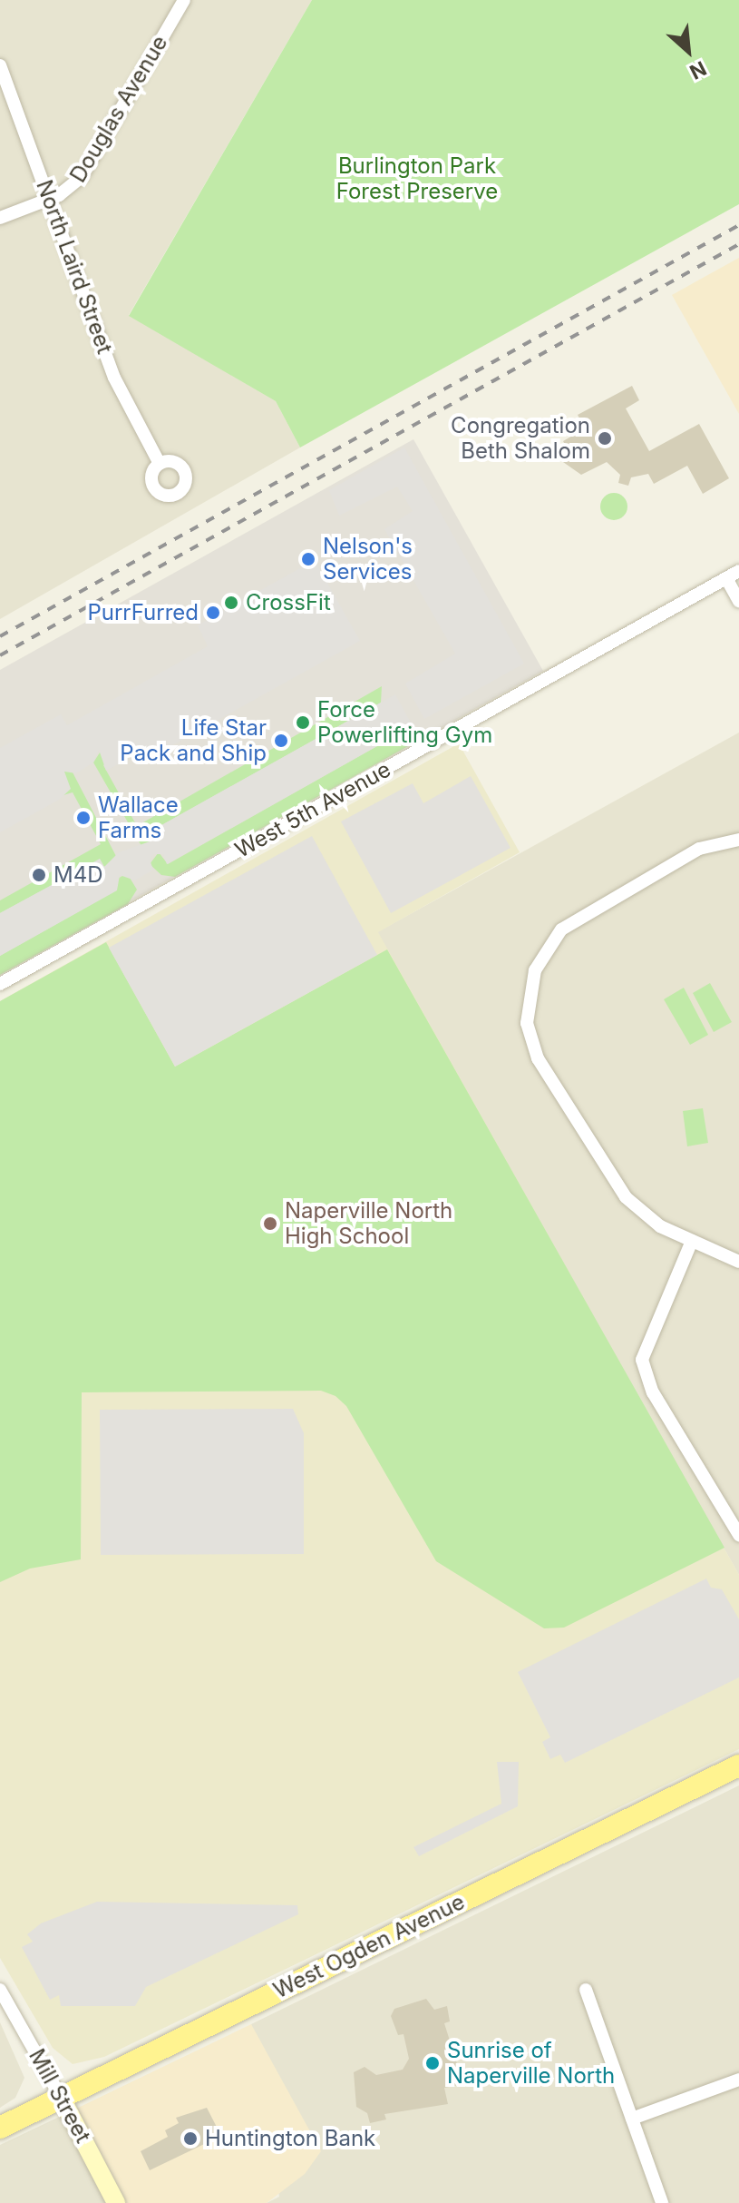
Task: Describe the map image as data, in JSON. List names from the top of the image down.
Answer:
{
  "streets": {
    "main road": ["West Ogden Avenue", "Mill Street"],
    "street": ["Douglas Avenue", "North Laird Street", "West 5th Avenue"]
  },
  "crossings": [
    ["Douglas Avenue", "North Laird Street"],
    ["West Ogden Avenue", "Mill Street"]
  ],
  "parks": ["Burlington Park Forest Preserve"],
  "places": [
    "Congregation Beth Shalom",
    "Nelson's Services",
    "CrossFit",
    "PurrFurred",
    "Force Powerlifting Gym",
    "Life Star Pack and Ship",
    "Wallace Farms",
    "M4D",
    "Naperville North High School",
    "Sunrise of Naperville North",
    "Huntington Bank"
  ],
  "north": "bottom right"
}
